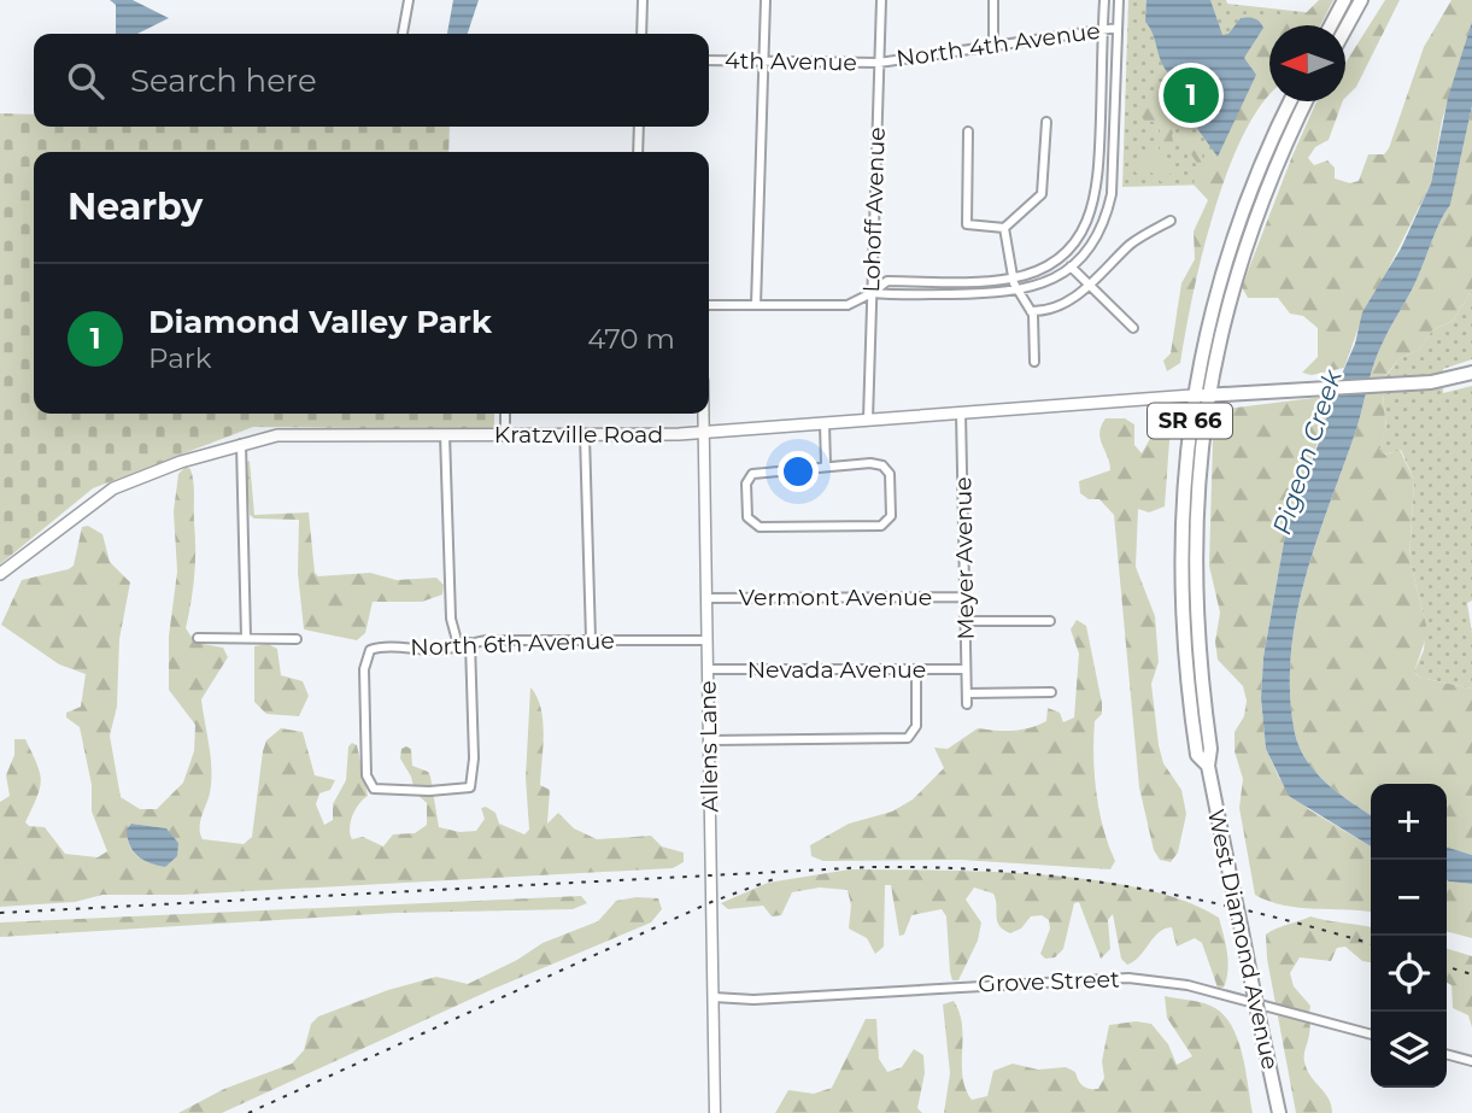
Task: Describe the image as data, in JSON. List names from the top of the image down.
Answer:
{
  "streets": {
    "main road": ["SR 66", "Kratzville Road", "West Diamond Avenue"],
    "street": [
      "North 4th Avenue",
      "4th Avenue",
      "Lohoff Avenue",
      "Meyer Avenue",
      "Vermont Avenue",
      "North 6th Avenue",
      "Nevada Avenue",
      "Allens Lane",
      "Grove Street"
    ]
  },
  "crossings": [
    ["North 4th Avenue", "4th Avenue"],
    ["North 4th Avenue", "Lohoff Avenue"],
    ["4th Avenue", "Lohoff Avenue"],
    ["Lohoff Avenue", "Kratzville Road"],
    ["Kratzville Road", "Meyer Avenue"],
    ["Kratzville Road", "Allens Lane"],
    ["Kratzville Road", "West Diamond Avenue"],
    ["Meyer Avenue", "Vermont Avenue"],
    ["Meyer Avenue", "Nevada Avenue"],
    ["Vermont Avenue", "Allens Lane"],
    ["North 6th Avenue", "Allens Lane"],
    ["Nevada Avenue", "Allens Lane"],
    ["Allens Lane", "Grove Street"]
  ],
  "water": ["Pigeon Creek"],
  "north": "left",
  "page": {
    "search": "Search here",
    "pins": "1",
    "heading": "Nearby",
    "list": [
      {
        "mark": "1",
        "name": "Diamond Valley Park",
        "note": "Park",
        "value": "470 m"
      }
    ],
    "map_buttons": ["+", "−"]
  }
}
